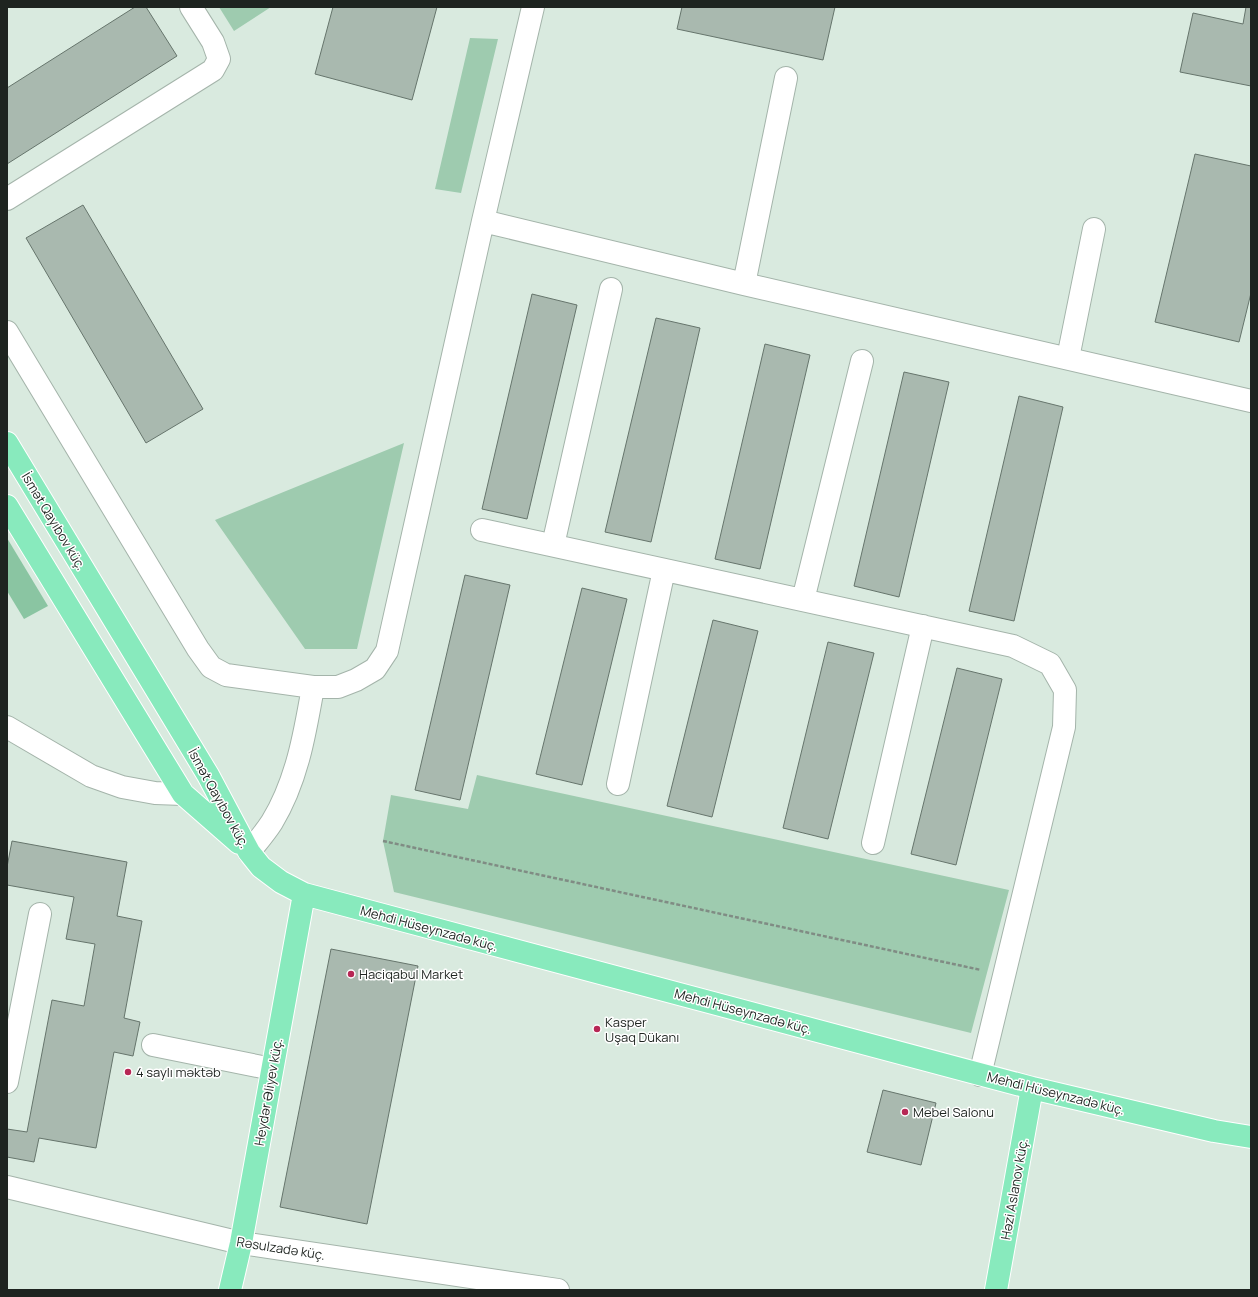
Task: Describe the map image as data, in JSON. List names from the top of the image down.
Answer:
{
  "streets": {
    "main road": [
      "İsmət Qayıbov küç.",
      "Mehdi Hüseynzadə küç.",
      "Heydər Əliyev küç.",
      "Həzi Aslanov küç."
    ],
    "street": ["Rəsulzadə küç."]
  },
  "crossings": [
    ["İsmət Qayıbov küç.", "Mehdi Hüseynzadə küç."],
    ["Mehdi Hüseynzadə küç.", "Heydər Əliyev küç."],
    ["Mehdi Hüseynzadə küç.", "Həzi Aslanov küç."],
    ["Heydər Əliyev küç.", "Rəsulzadə küç."]
  ],
  "places": [
    "Haciqabul Market",
    "Kasper Uşaq Dükanı",
    "4 saylı məktəb",
    "Mebel Salonu"
  ]
}
